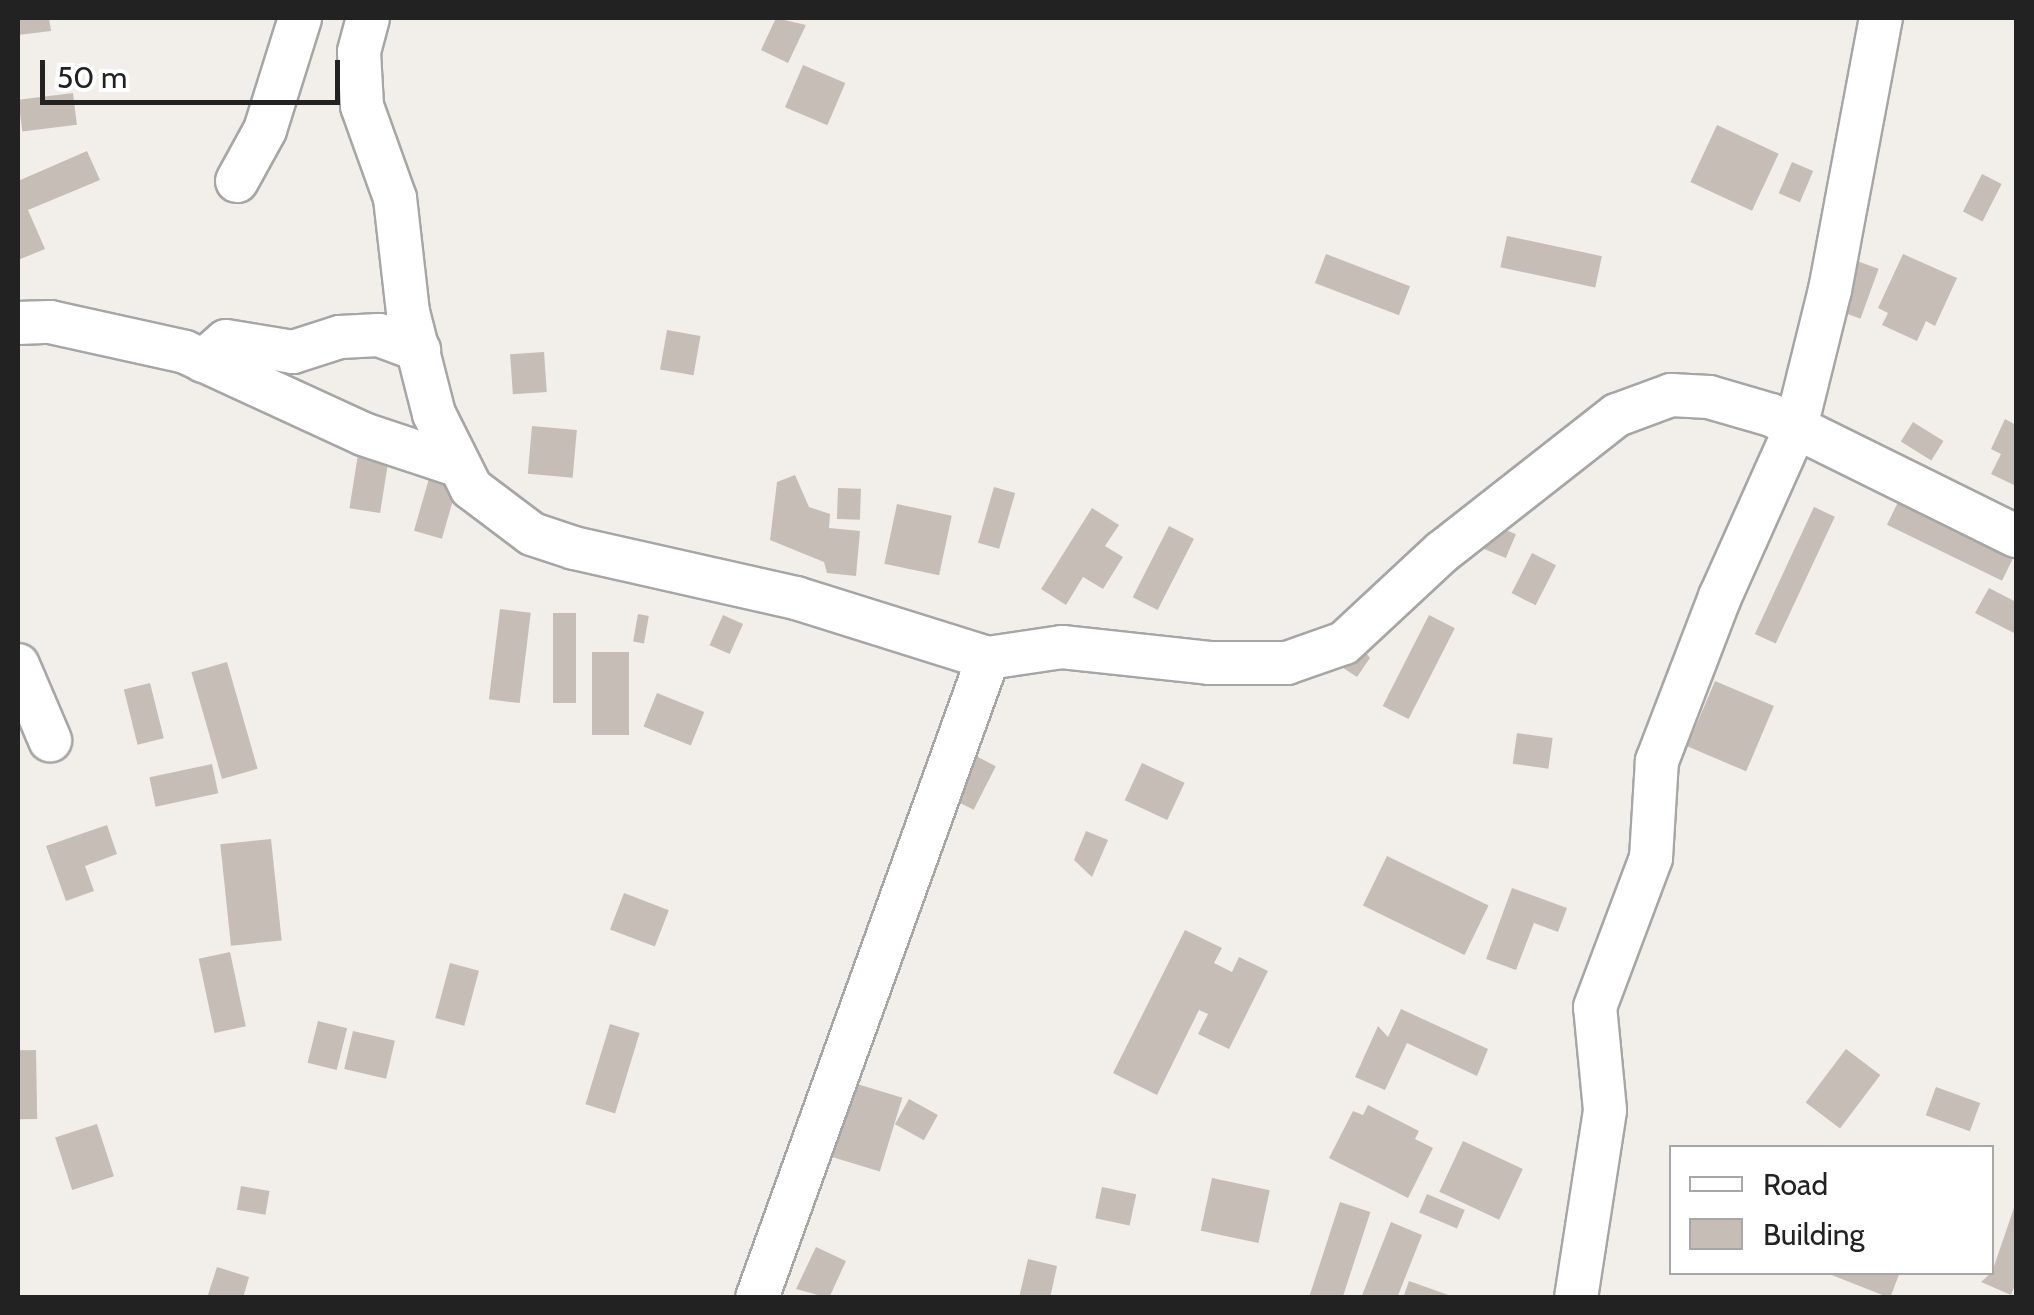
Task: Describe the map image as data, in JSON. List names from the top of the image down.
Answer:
{
  "legend": ["Road", "Building"],
  "scale_bar": "50 m"
}
